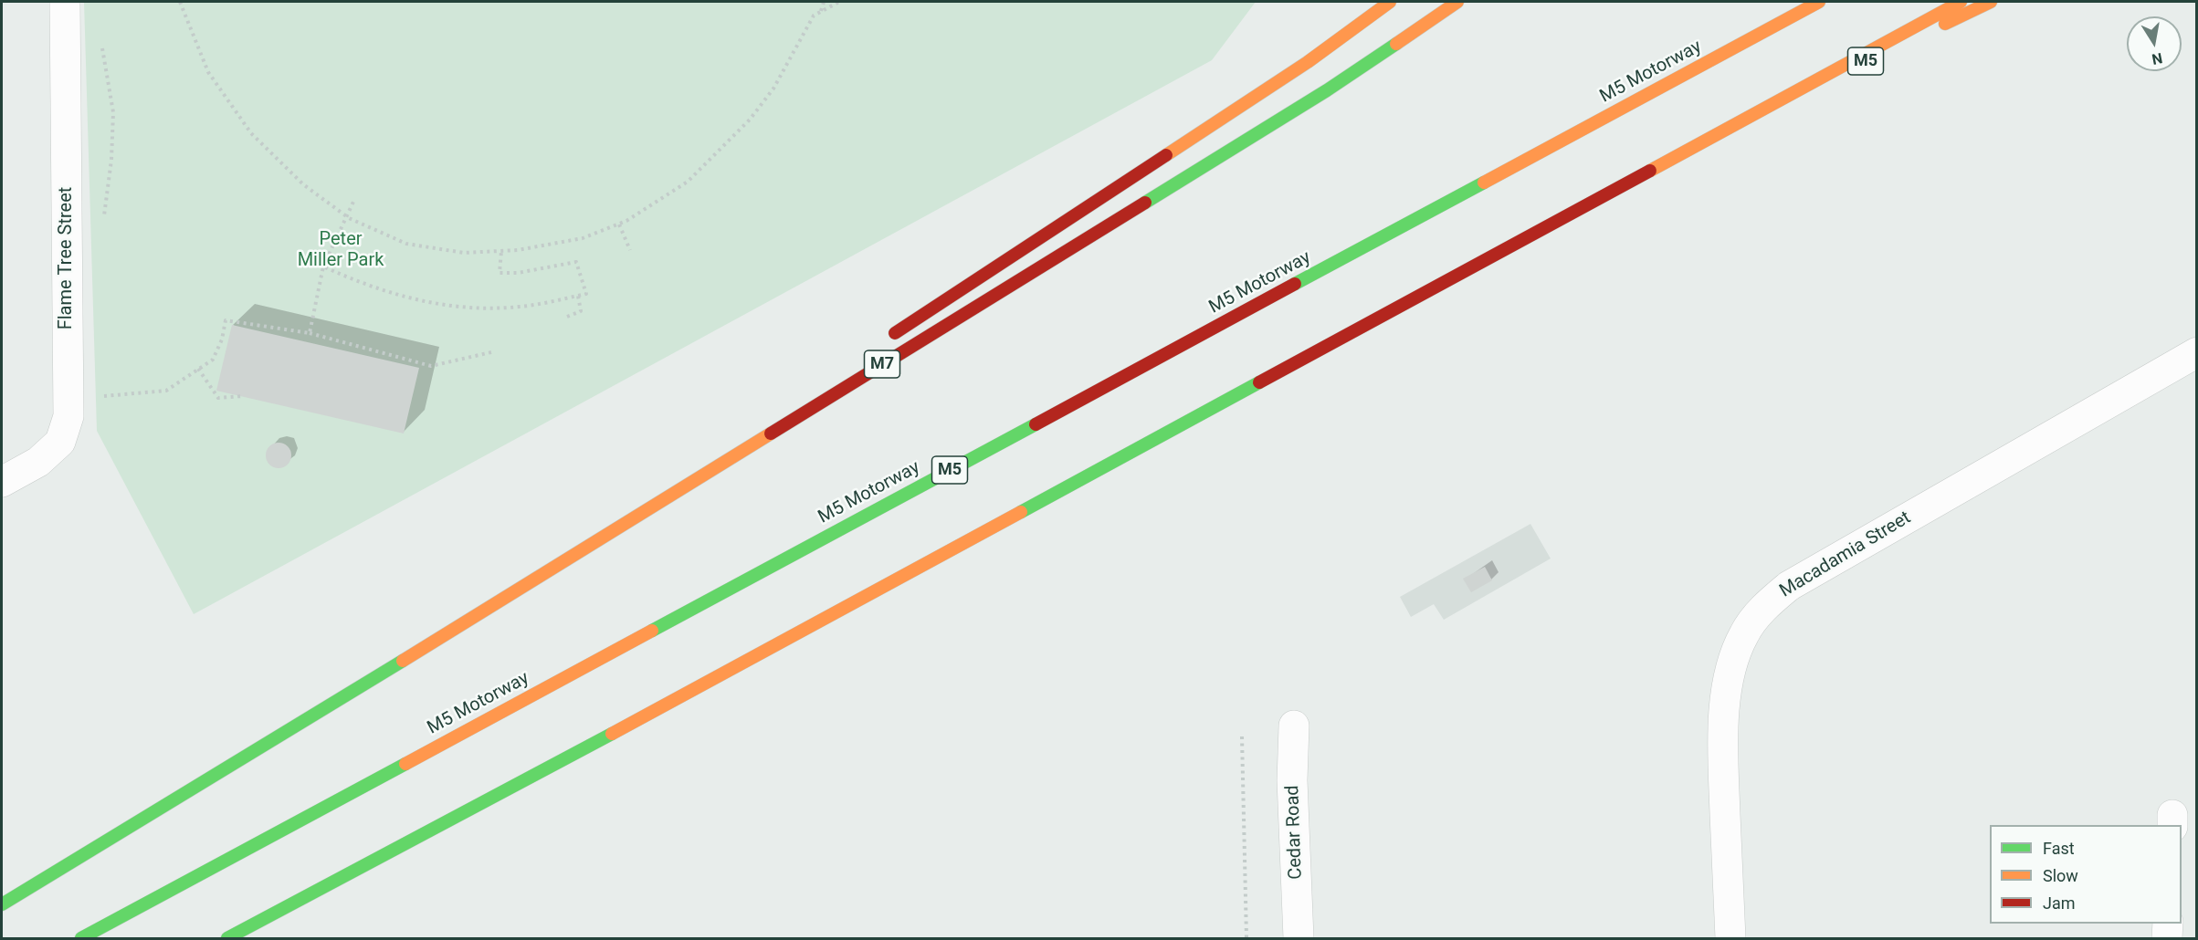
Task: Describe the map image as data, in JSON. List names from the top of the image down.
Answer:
{
  "streets": {
    "highway": ["M5", "M5 Motorway", "M7"],
    "street": ["Flame Tree Street", "Macadamia Street", "Cedar Road"]
  },
  "parks": ["Peter Miller Park"],
  "legend": ["Fast", "Slow", "Jam"],
  "north": "bottom"
}
